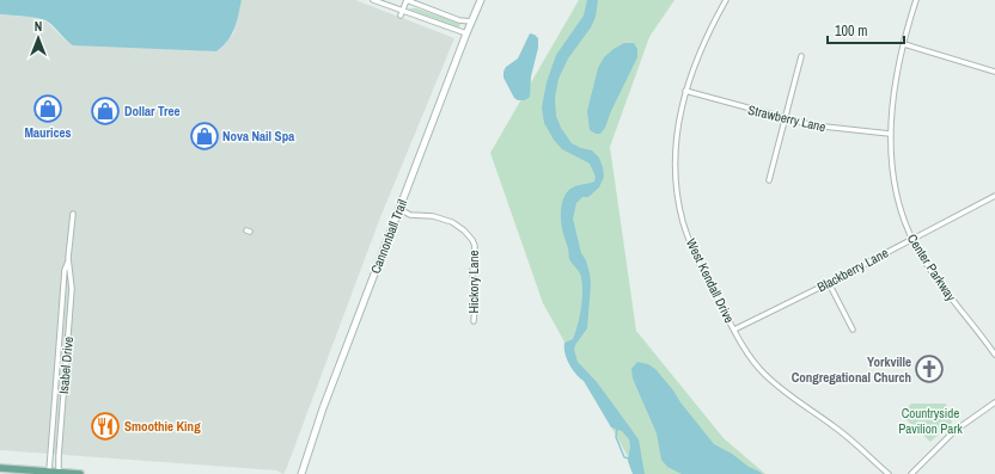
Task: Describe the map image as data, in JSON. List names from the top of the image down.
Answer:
{
  "streets": {
    "main road": ["Cannonball Trail"],
    "street": [
      "Strawberry Lane",
      "Center Parkway",
      "Blackberry Lane",
      "West Kendall Drive",
      "Hickory Lane",
      "Isabel Drive"
    ]
  },
  "crossings": [
    ["Strawberry Lane", "Center Parkway"],
    ["Strawberry Lane", "West Kendall Drive"],
    ["Cannonball Trail", "Hickory Lane"],
    ["Center Parkway", "Blackberry Lane"],
    ["Blackberry Lane", "West Kendall Drive"]
  ],
  "parks": ["Countryside Pavilion Park"],
  "places": {
    "shop": ["Maurices", "Dollar Tree", "Nova Nail Spa"],
    "church": ["Yorkville Congregational Church"],
    "restaurant": ["Smoothie King"]
  },
  "scale_bar": "100 m",
  "north": "top"
}
